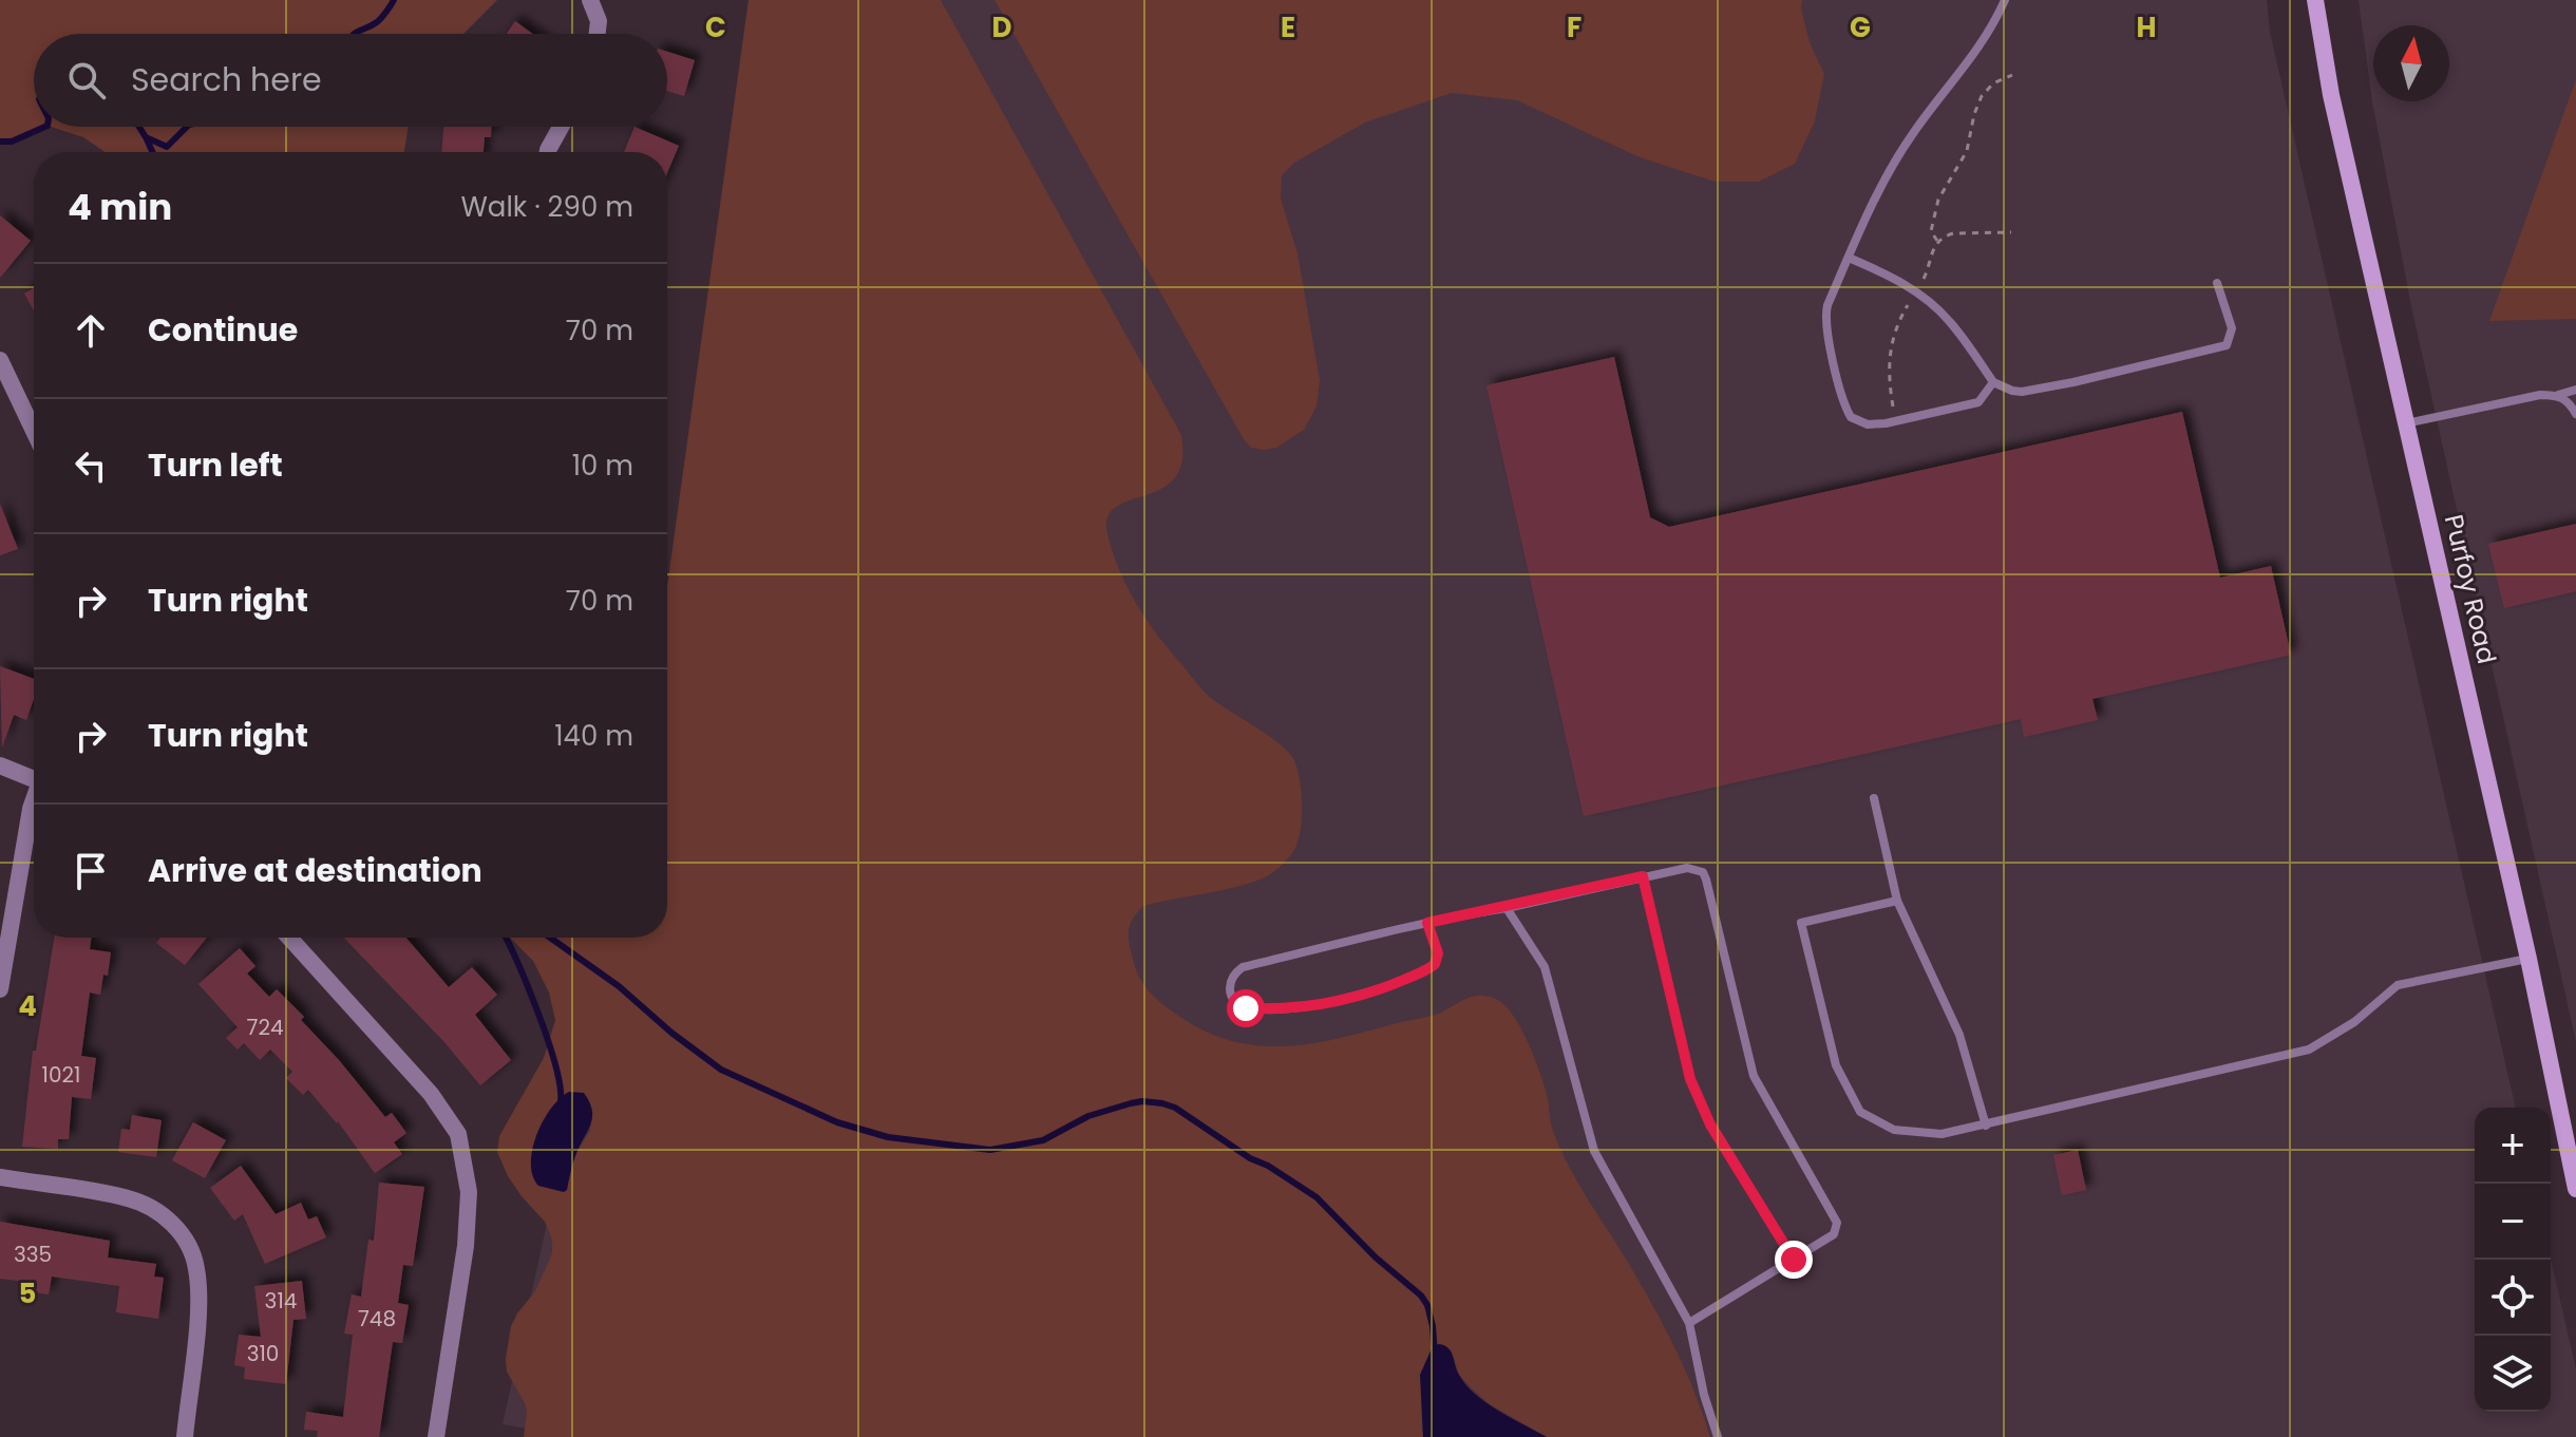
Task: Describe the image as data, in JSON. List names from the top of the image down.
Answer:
{
  "streets": {
    "street": ["Purfoy Road"]
  },
  "house_numbers": [
    "724",
    "1021",
    "335",
    "314",
    "748",
    "310"
  ],
  "north": "top",
  "page": {
    "search": "Search here",
    "heading": ["4 min", "Walk · 290 m"],
    "list": [
      ["Continue", "70 m"],
      ["Turn left", "10 m"],
      ["Turn right", "70 m"],
      ["Turn right", "140 m"],
      "Arrive at destination"
    ],
    "map_buttons": ["+", "−"]
  },
  "grid": {
    "columns": [
      "C",
      "D",
      "E",
      "F",
      "G",
      "H"
    ],
    "rows": ["4", "5"]
  }
}
